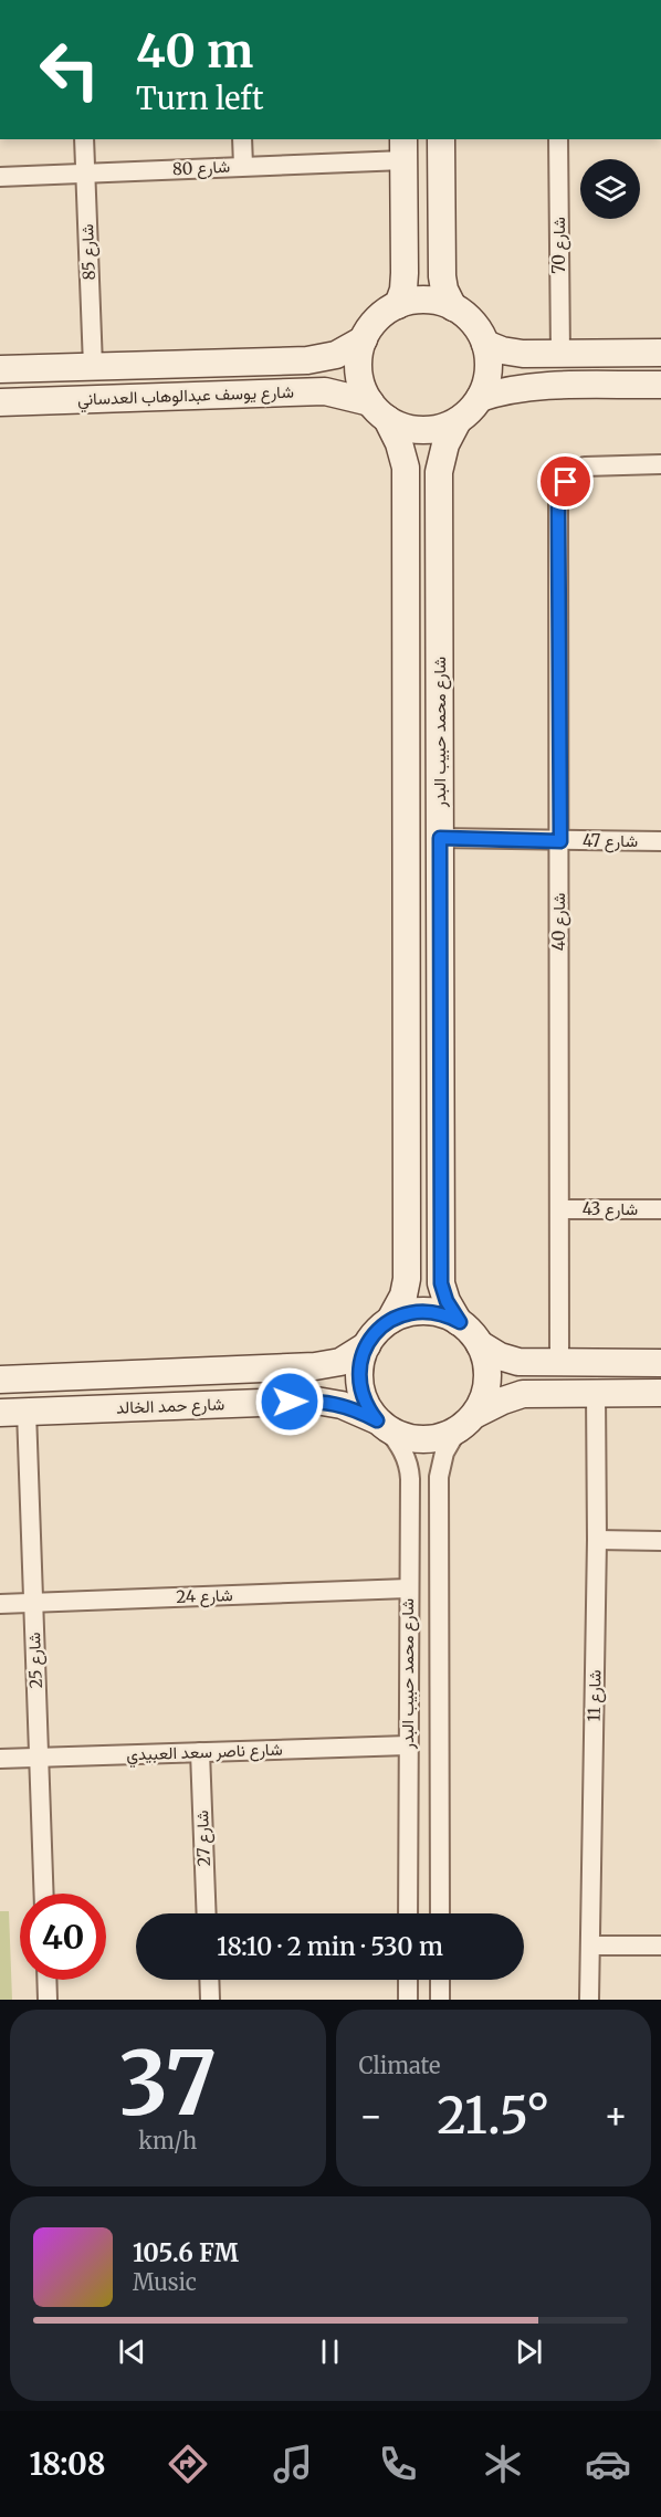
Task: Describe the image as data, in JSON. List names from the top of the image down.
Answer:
{
  "streets": {
    "street": [
      "شارع 80",
      "شارع 70",
      "شارع 85",
      "شارع يوسف عبدالوهاب العدساني",
      "شارع محمد حبيب البدر",
      "شارع 47",
      "شارع 40",
      "شارع 43",
      "شارع حمد الخالد",
      "شارع 24",
      "شارع 25",
      "شارع 11",
      "شارع ناصر سعد العبيدي",
      "شارع 27"
    ]
  },
  "crossings": [
    ["شارع 80", "شارع 85"],
    ["شارع 85", "شارع يوسف عبدالوهاب العدساني"],
    ["شارع يوسف عبدالوهاب العدساني", "شارع محمد حبيب البدر"],
    ["شارع محمد حبيب البدر", "شارع 47"],
    ["شارع محمد حبيب البدر", "شارع حمد الخالد"],
    ["شارع محمد حبيب البدر", "شارع 24"],
    ["شارع محمد حبيب البدر", "شارع ناصر سعد العبيدي"],
    ["شارع 47", "شارع 40"],
    ["شارع 40", "شارع 43"],
    ["شارع حمد الخالد", "شارع 25"],
    ["شارع 24", "شارع 25"],
    ["شارع 25", "شارع ناصر سعد العبيدي"],
    ["شارع ناصر سعد العبيدي", "شارع 27"]
  ],
  "page": {
    "turn": ["40 m", "Turn left"],
    "limit": "40",
    "trip": "18:10 · 2 min · 530 m",
    "tile": [
      ["37", "km/h"],
      "Climate"
    ],
    "heat": ["−", "21.5°", "+"],
    "song": ["105.6 FM", "Music"],
    "tabs": "18:08"
  }
}
